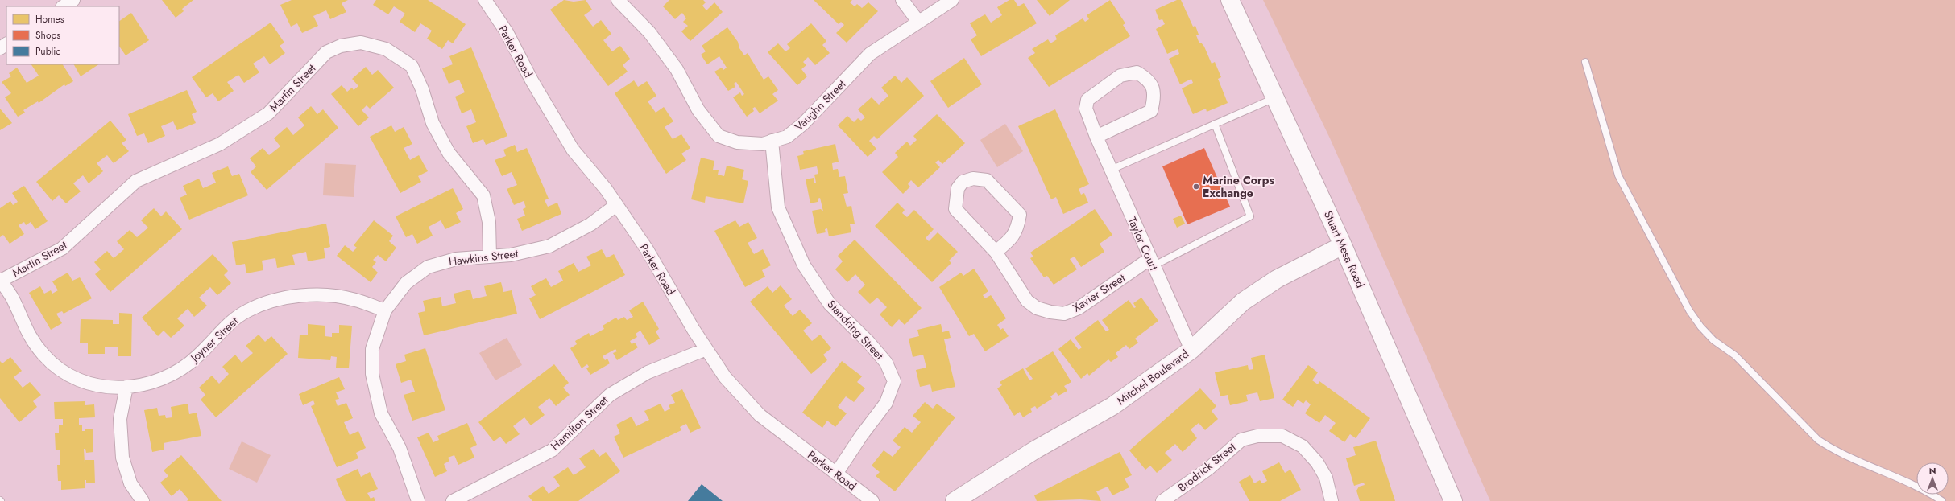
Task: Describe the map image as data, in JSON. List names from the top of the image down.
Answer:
{
  "streets": {
    "main road": ["Stuart Mesa Road", "Mitchel Boulevard"],
    "street": [
      "Parker Road",
      "Martin Street",
      "Vaughn Street",
      "Taylor Court",
      "Hawkins Street",
      "Xavier Street",
      "Standring Street",
      "Joyner Street",
      "Hamilton Street",
      "Brodrick Street"
    ]
  },
  "crossings": [
    ["Parker Road", "Hawkins Street"],
    ["Parker Road", "Standring Street"],
    ["Parker Road", "Hamilton Street"],
    ["Martin Street", "Hawkins Street"],
    ["Martin Street", "Joyner Street"],
    ["Vaughn Street", "Standring Street"],
    ["Taylor Court", "Xavier Street"],
    ["Taylor Court", "Mitchel Boulevard"],
    ["Stuart Mesa Road", "Mitchel Boulevard"],
    ["Hawkins Street", "Joyner Street"]
  ],
  "places": ["Marine Corps Exchange"],
  "legend": ["Homes", "Shops", "Public"],
  "north": "top"
}
